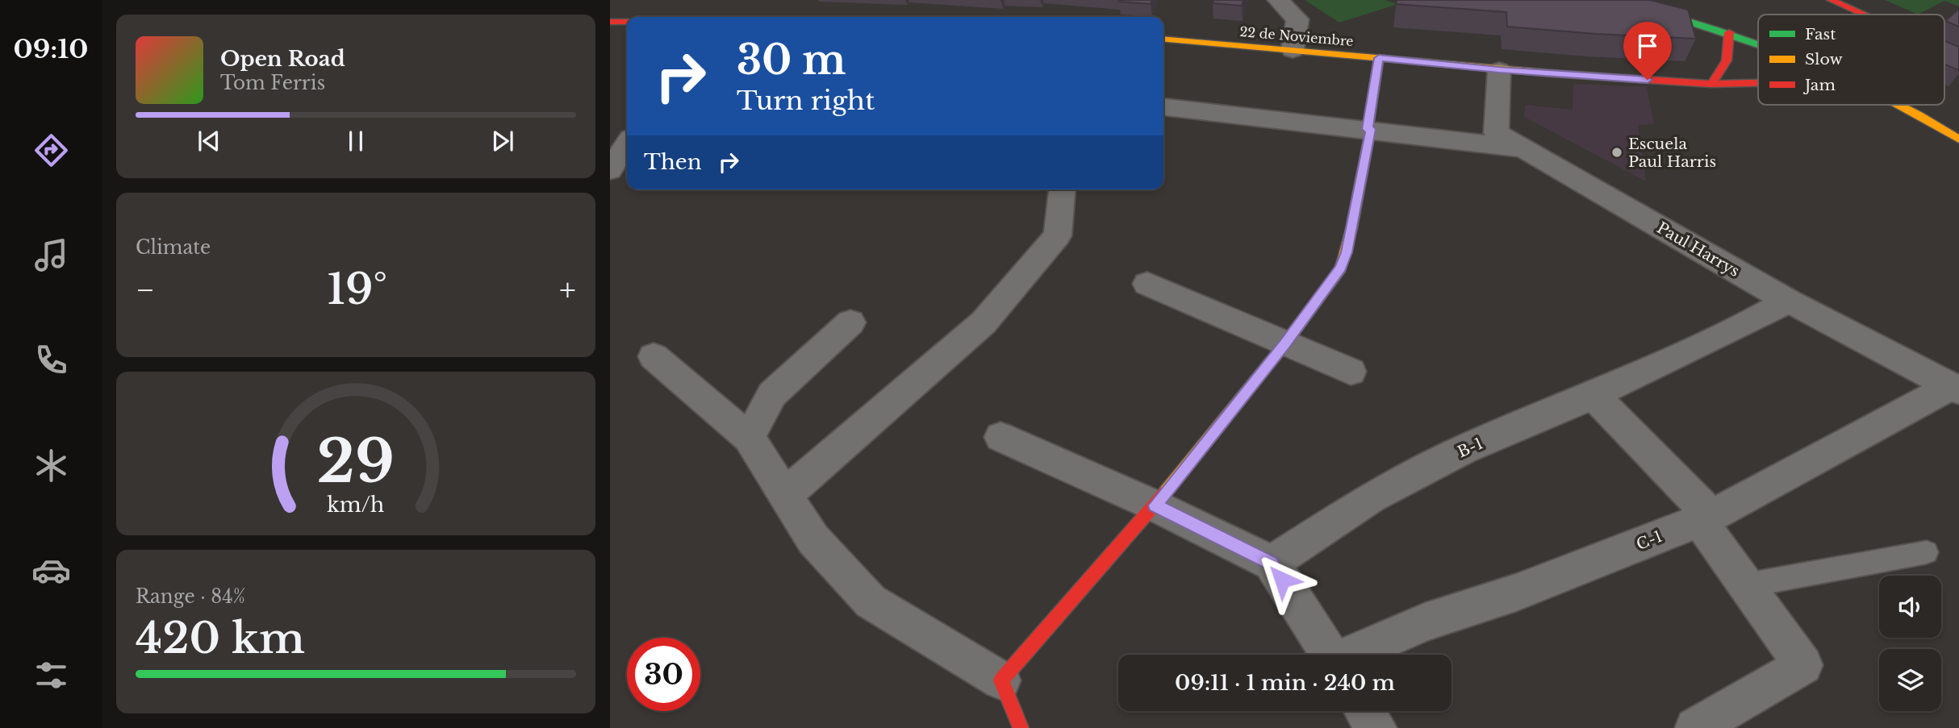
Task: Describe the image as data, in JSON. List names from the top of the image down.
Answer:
{
  "streets": {
    "street": [
      "22 de Noviembre",
      "Paul Harrys",
      "B-1",
      "C-1"
    ]
  },
  "crossings": [
    ["22 de Noviembre", "Paul Harrys"],
    ["Paul Harrys", "B-1"],
    ["Paul Harrys", "C-1"]
  ],
  "places": ["Escuela Paul Harris"],
  "legend": ["Fast", "Slow", "Jam"],
  "page": {
    "tabs": "09:10",
    "turn": ["30 m", "Turn right"],
    "song": ["Open Road", "Tom Ferris"],
    "then": "Then",
    "tile": [
      "Climate",
      ["Range · 84%", "420 km"]
    ],
    "heat": ["−", "19°", "+"],
    "limit": "30",
    "trip": "09:11 · 1 min · 240 m",
    "gauge": ["29", "km/h"]
  }
}
